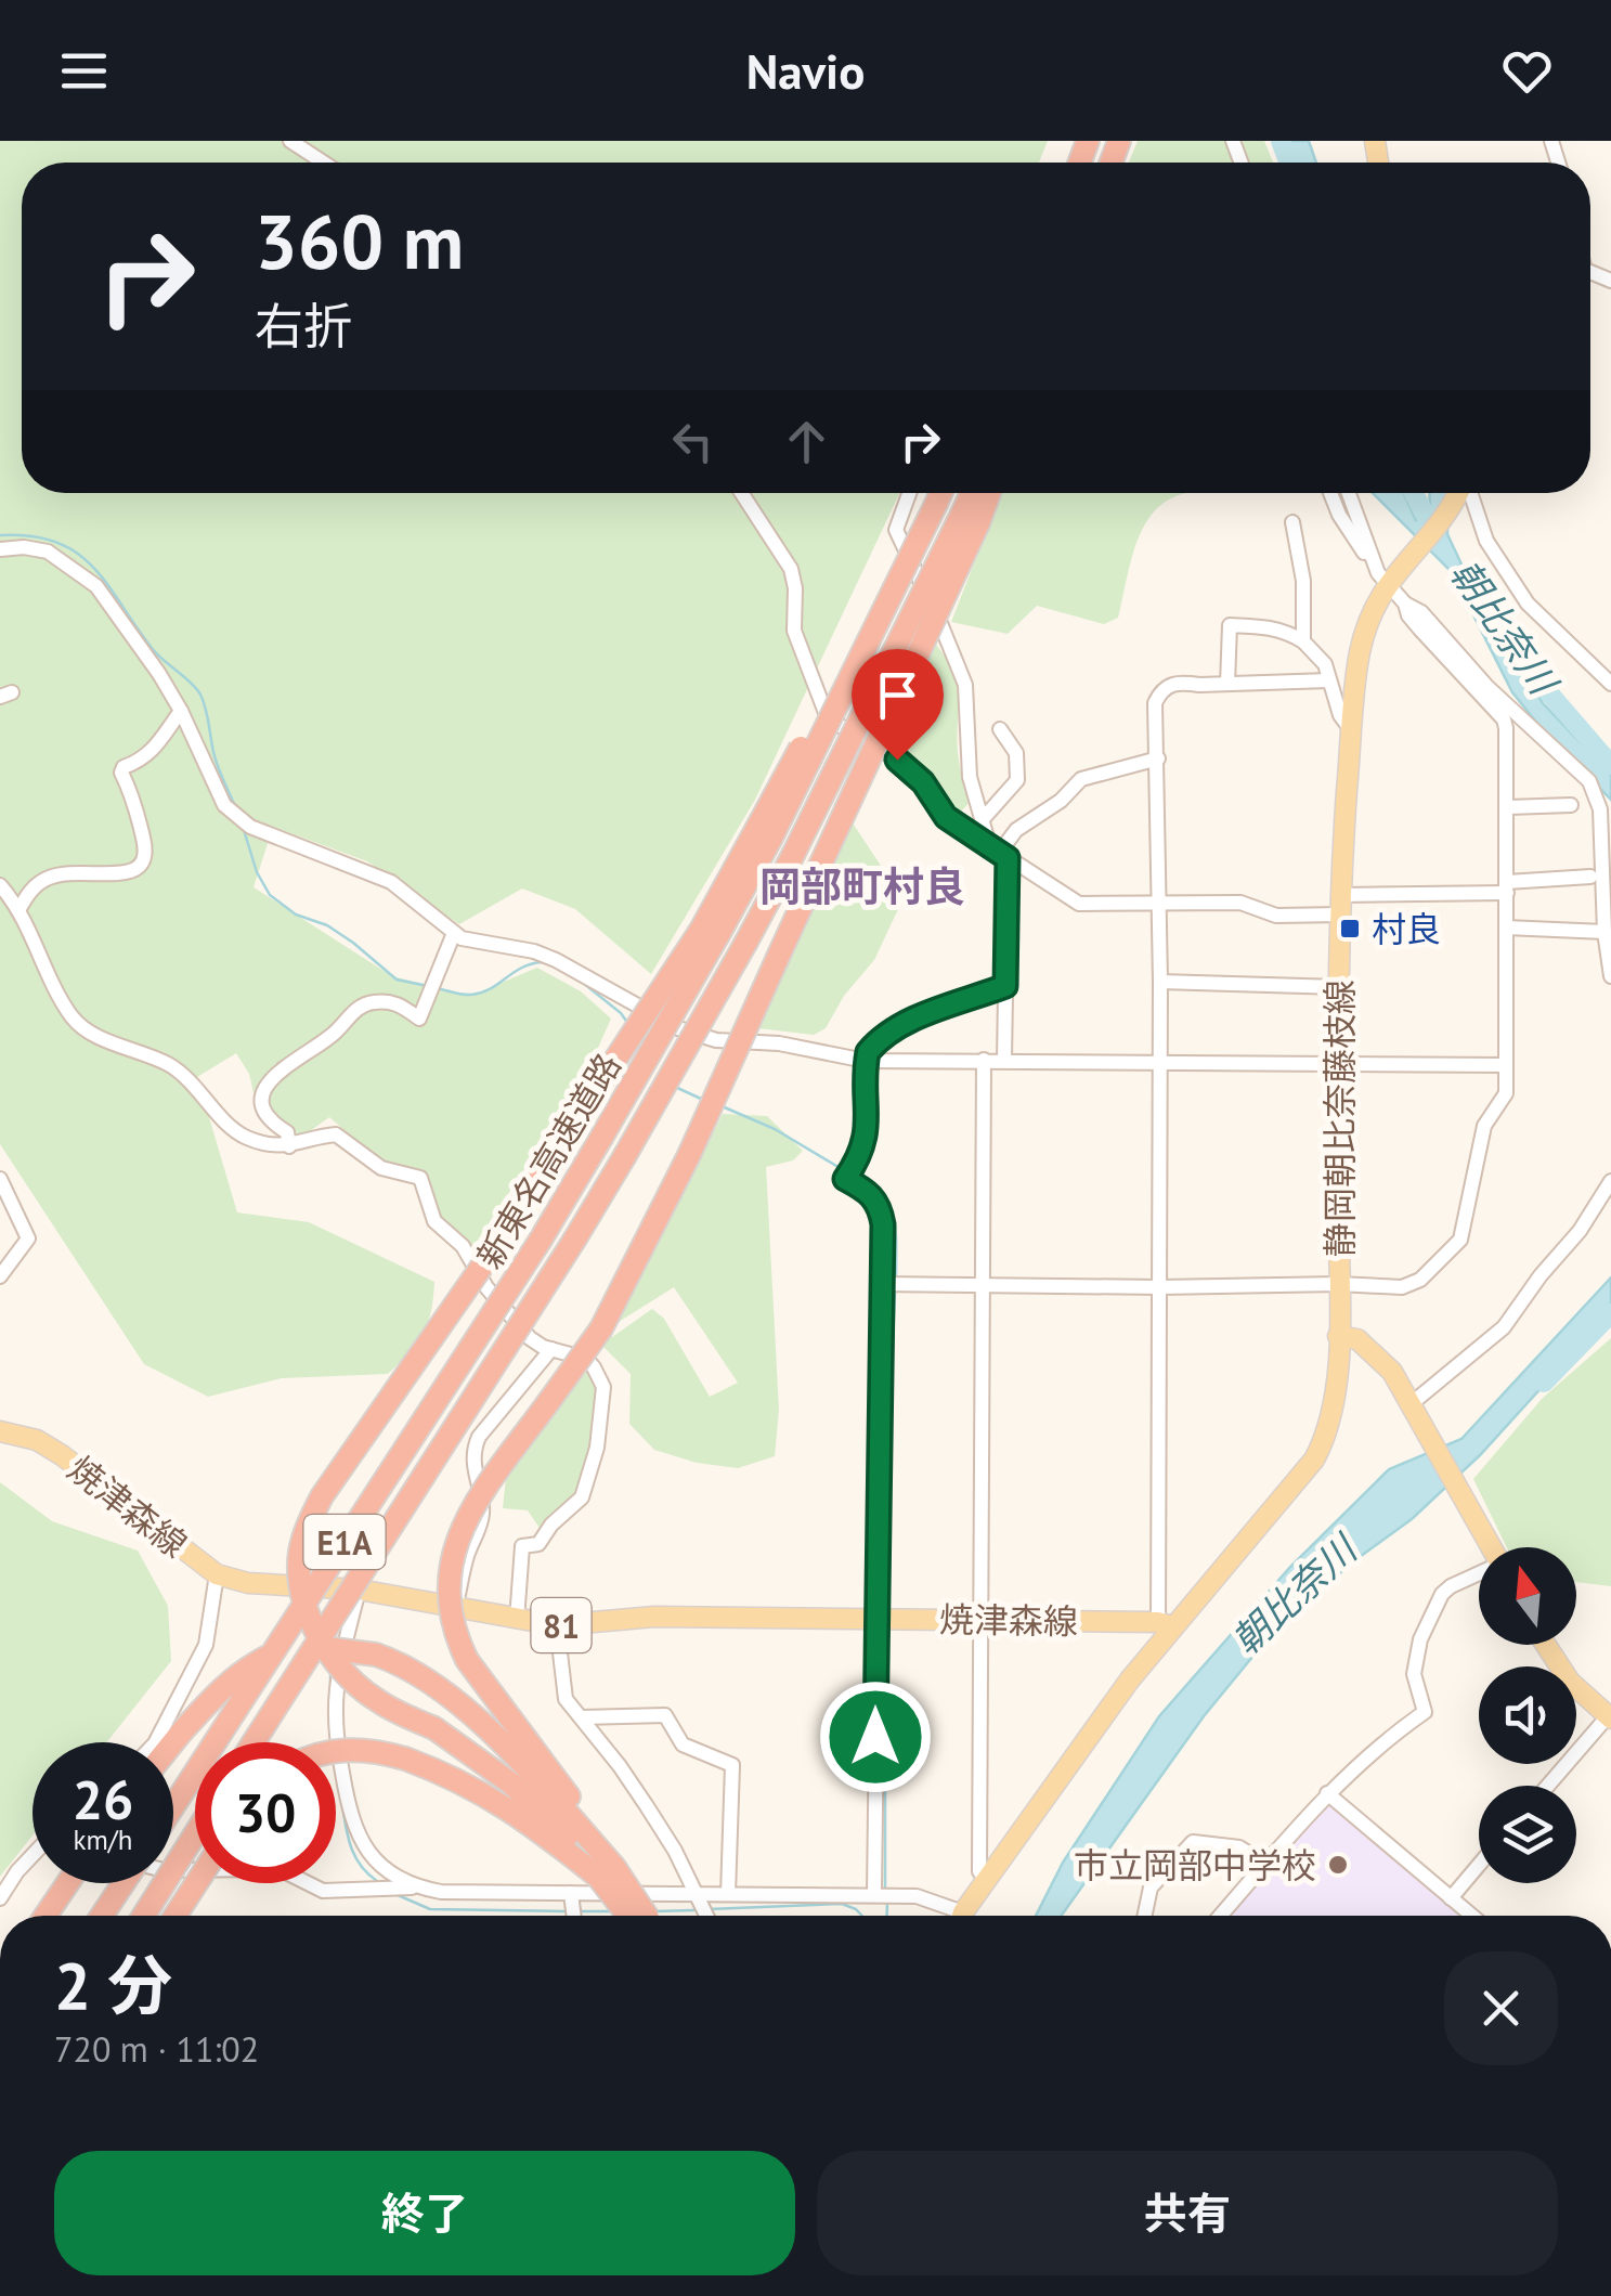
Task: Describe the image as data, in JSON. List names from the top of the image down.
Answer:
{
  "streets": {
    "highway": ["新東名高速道路", "E1A"],
    "main road": ["静岡朝比奈藤枝線", "焼津森線", "81"]
  },
  "districts": ["岡部町村良"],
  "water": ["朝比奈川"],
  "places": {
    "transit": ["村良"],
    "other": ["市立岡部中学校"]
  },
  "north": "top",
  "page": {
    "header": "Navio",
    "turn": ["360 m", "右折"],
    "speed": "26 km/h",
    "limit": "30",
    "heading": ["2 分", "720 m · 11:02"],
    "buttons": ["終了", "共有"]
  }
}
